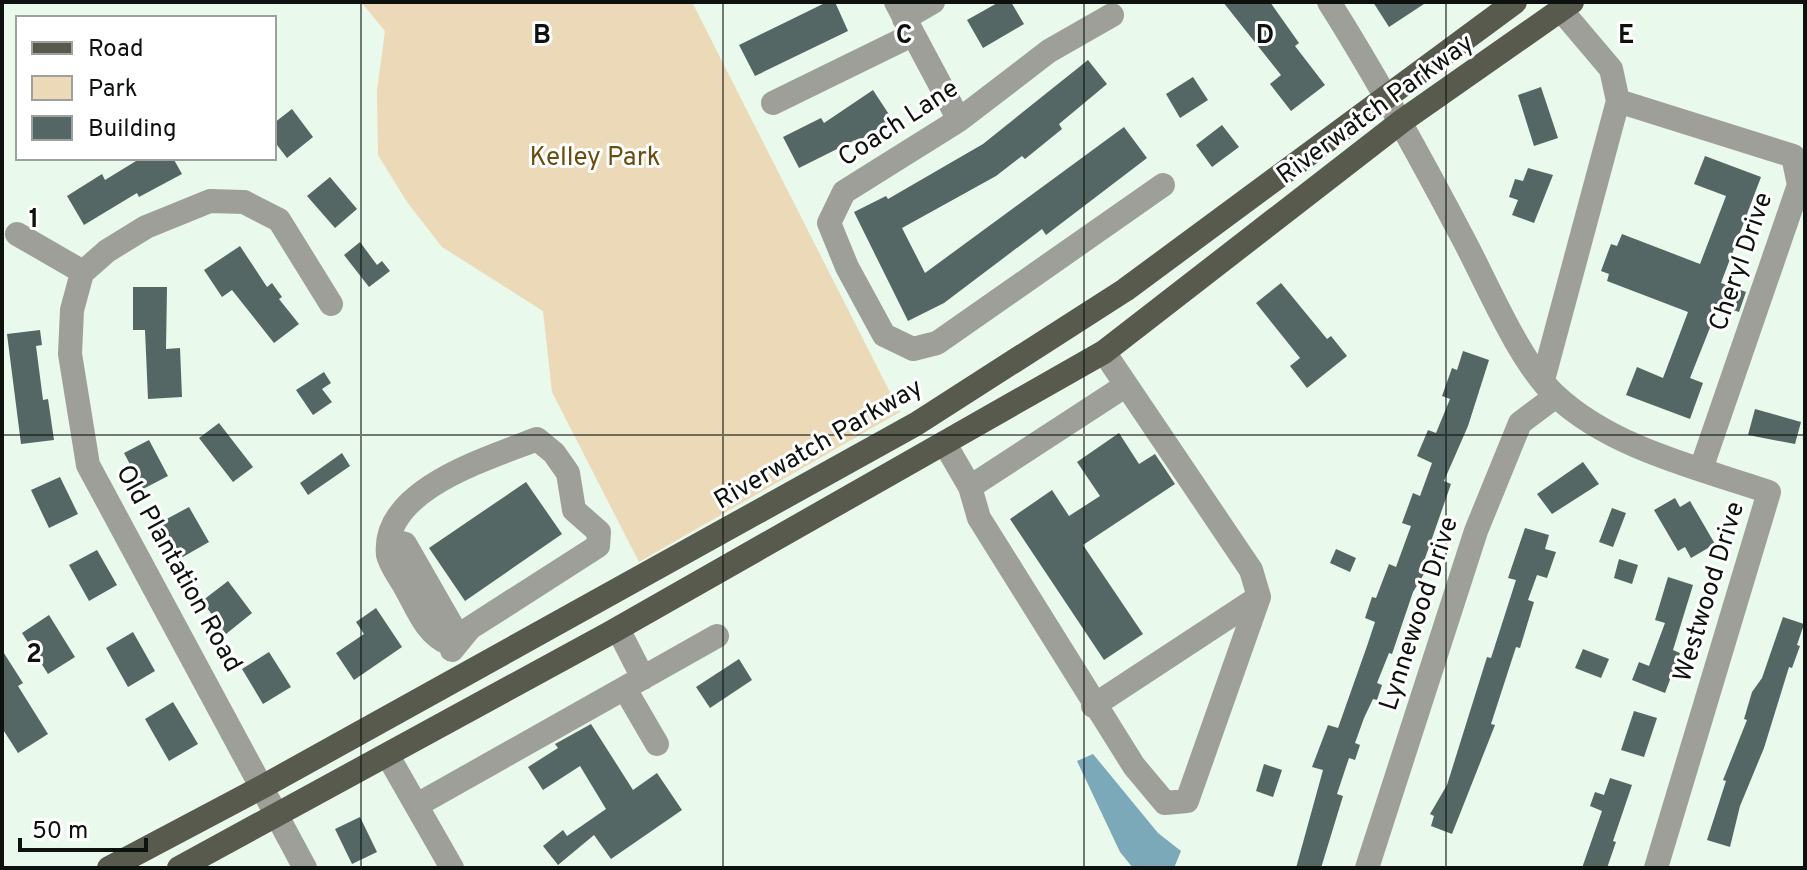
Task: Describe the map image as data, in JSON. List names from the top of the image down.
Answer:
{
  "streets": {
    "main road": ["Riverwatch Parkway"],
    "street": [
      "Coach Lane",
      "Cheryl Drive",
      "Old Plantation Road",
      "Westwood Drive",
      "Lynnewood Drive"
    ]
  },
  "crossings": [
    ["Riverwatch Parkway", "Old Plantation Road"],
    ["Riverwatch Parkway", "Westwood Drive"],
    ["Cheryl Drive", "Westwood Drive"],
    ["Westwood Drive", "Lynnewood Drive"]
  ],
  "parks": ["Kelley Park"],
  "legend": ["Road", "Park", "Building"],
  "scale_bar": "50 m",
  "grid": {
    "columns": [
      "B",
      "C",
      "D",
      "E"
    ],
    "rows": ["1", "2"]
  }
}
